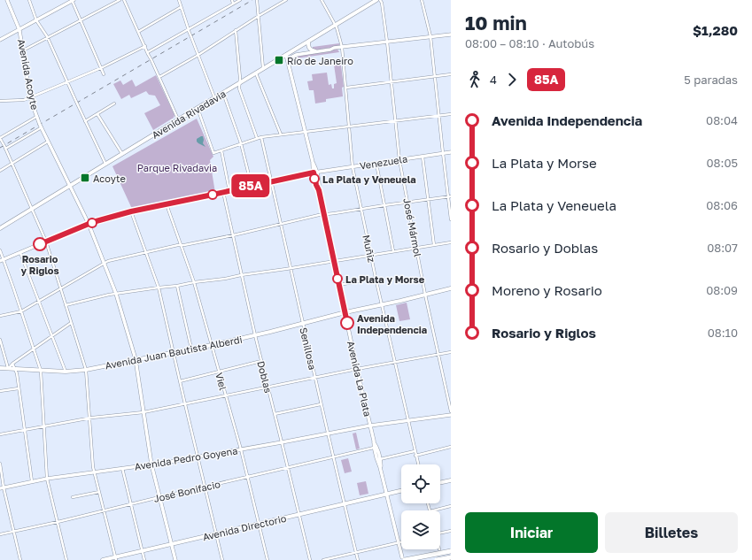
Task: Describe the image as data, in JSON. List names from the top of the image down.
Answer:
{
  "streets": {
    "main road": [
      "Avenida Acoyte",
      "Avenida Rivadavia",
      "Venezuela",
      "Avenida Juan Bautista Alberdi",
      "Avenida La Plata",
      "Avenida Pedro Goyena",
      "Avenida Directorio"
    ],
    "street": [
      "José Mármol",
      "Muñiz",
      "Senillosa",
      "Doblas",
      "Viel",
      "José Bonifacio"
    ]
  },
  "crossings": [
    ["Avenida Acoyte", "Avenida Rivadavia"],
    ["Avenida Acoyte", "Venezuela"],
    ["Avenida Acoyte", "Avenida Juan Bautista Alberdi"],
    ["Avenida Acoyte", "Avenida Pedro Goyena"],
    ["Avenida Acoyte", "José Bonifacio"],
    ["Avenida Acoyte", "Avenida Directorio"],
    ["Avenida Rivadavia", "Muñiz"],
    ["Avenida Rivadavia", "Avenida La Plata"],
    ["Venezuela", "José Mármol"],
    ["Venezuela", "Muñiz"],
    ["Venezuela", "Senillosa"],
    ["Venezuela", "Doblas"],
    ["Venezuela", "Avenida La Plata"],
    ["Venezuela", "Viel"],
    ["Muñiz", "Avenida Pedro Goyena"],
    ["Senillosa", "Avenida Juan Bautista Alberdi"],
    ["Senillosa", "Avenida Pedro Goyena"],
    ["Senillosa", "José Bonifacio"],
    ["Senillosa", "Avenida Directorio"],
    ["Avenida Juan Bautista Alberdi", "Doblas"],
    ["Avenida Juan Bautista Alberdi", "Avenida La Plata"],
    ["Avenida Juan Bautista Alberdi", "Viel"],
    ["Doblas", "Avenida Pedro Goyena"],
    ["Doblas", "José Bonifacio"],
    ["Doblas", "Avenida Directorio"],
    ["Avenida La Plata", "Avenida Pedro Goyena"],
    ["Avenida La Plata", "José Bonifacio"],
    ["Avenida La Plata", "Avenida Directorio"],
    ["Viel", "Avenida Pedro Goyena"],
    ["Viel", "José Bonifacio"],
    ["Viel", "Avenida Directorio"]
  ],
  "parks": ["Parque Rivadavia"],
  "places": {
    "transit": ["Río de Janeiro", "Acoyte"],
    "other": [
      "La Plata y Veneuela",
      "Rosario y Riglos",
      "La Plata y Morse",
      "Avenida Independencia"
    ]
  },
  "lines": ["bus line 85A"],
  "page": {
    "on_map": "85A",
    "heading": ["10 min", "08:00 – 08:10 · Autobús", "$1,280"],
    "legs": ["4", "85A", "5 paradas"],
    "list": [
      {
        "name": "Avenida Independencia",
        "value": "08:04"
      },
      {
        "name": "La Plata y Morse",
        "value": "08:05"
      },
      {
        "name": "La Plata y Veneuela",
        "value": "08:06"
      },
      {
        "name": "Rosario y Doblas",
        "value": "08:07"
      },
      {
        "name": "Moreno y Rosario",
        "value": "08:09"
      },
      {
        "name": "Rosario y Riglos",
        "value": "08:10"
      }
    ],
    "buttons": ["Iniciar", "Billetes"]
  }
}
